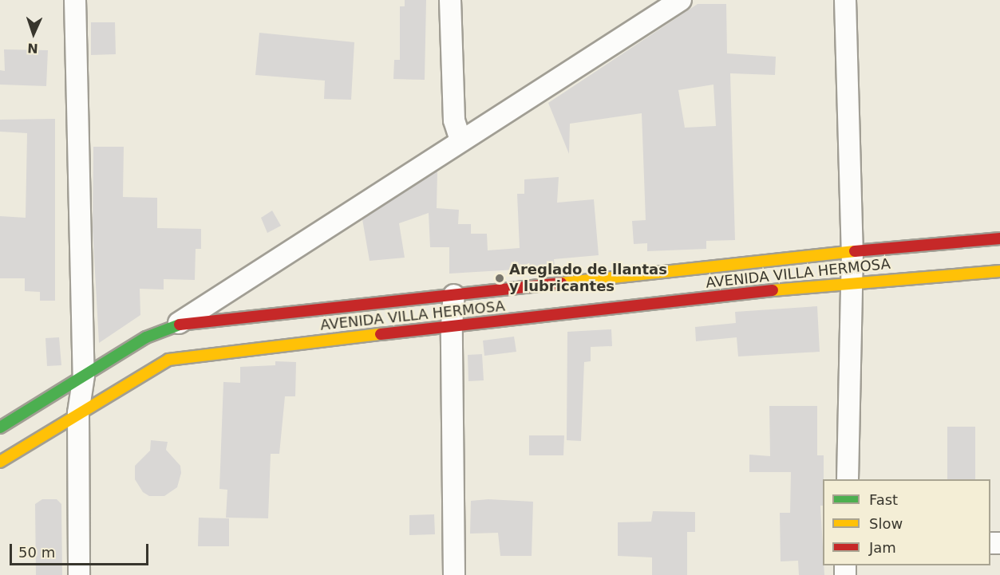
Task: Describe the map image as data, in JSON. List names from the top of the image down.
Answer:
{
  "streets": {
    "street": ["AVENIDA VILLA HERMOSA"]
  },
  "places": ["Areglado de llantas y lubricantes"],
  "legend": ["Fast", "Slow", "Jam"],
  "scale_bar": "50 m",
  "north": "bottom"
}
